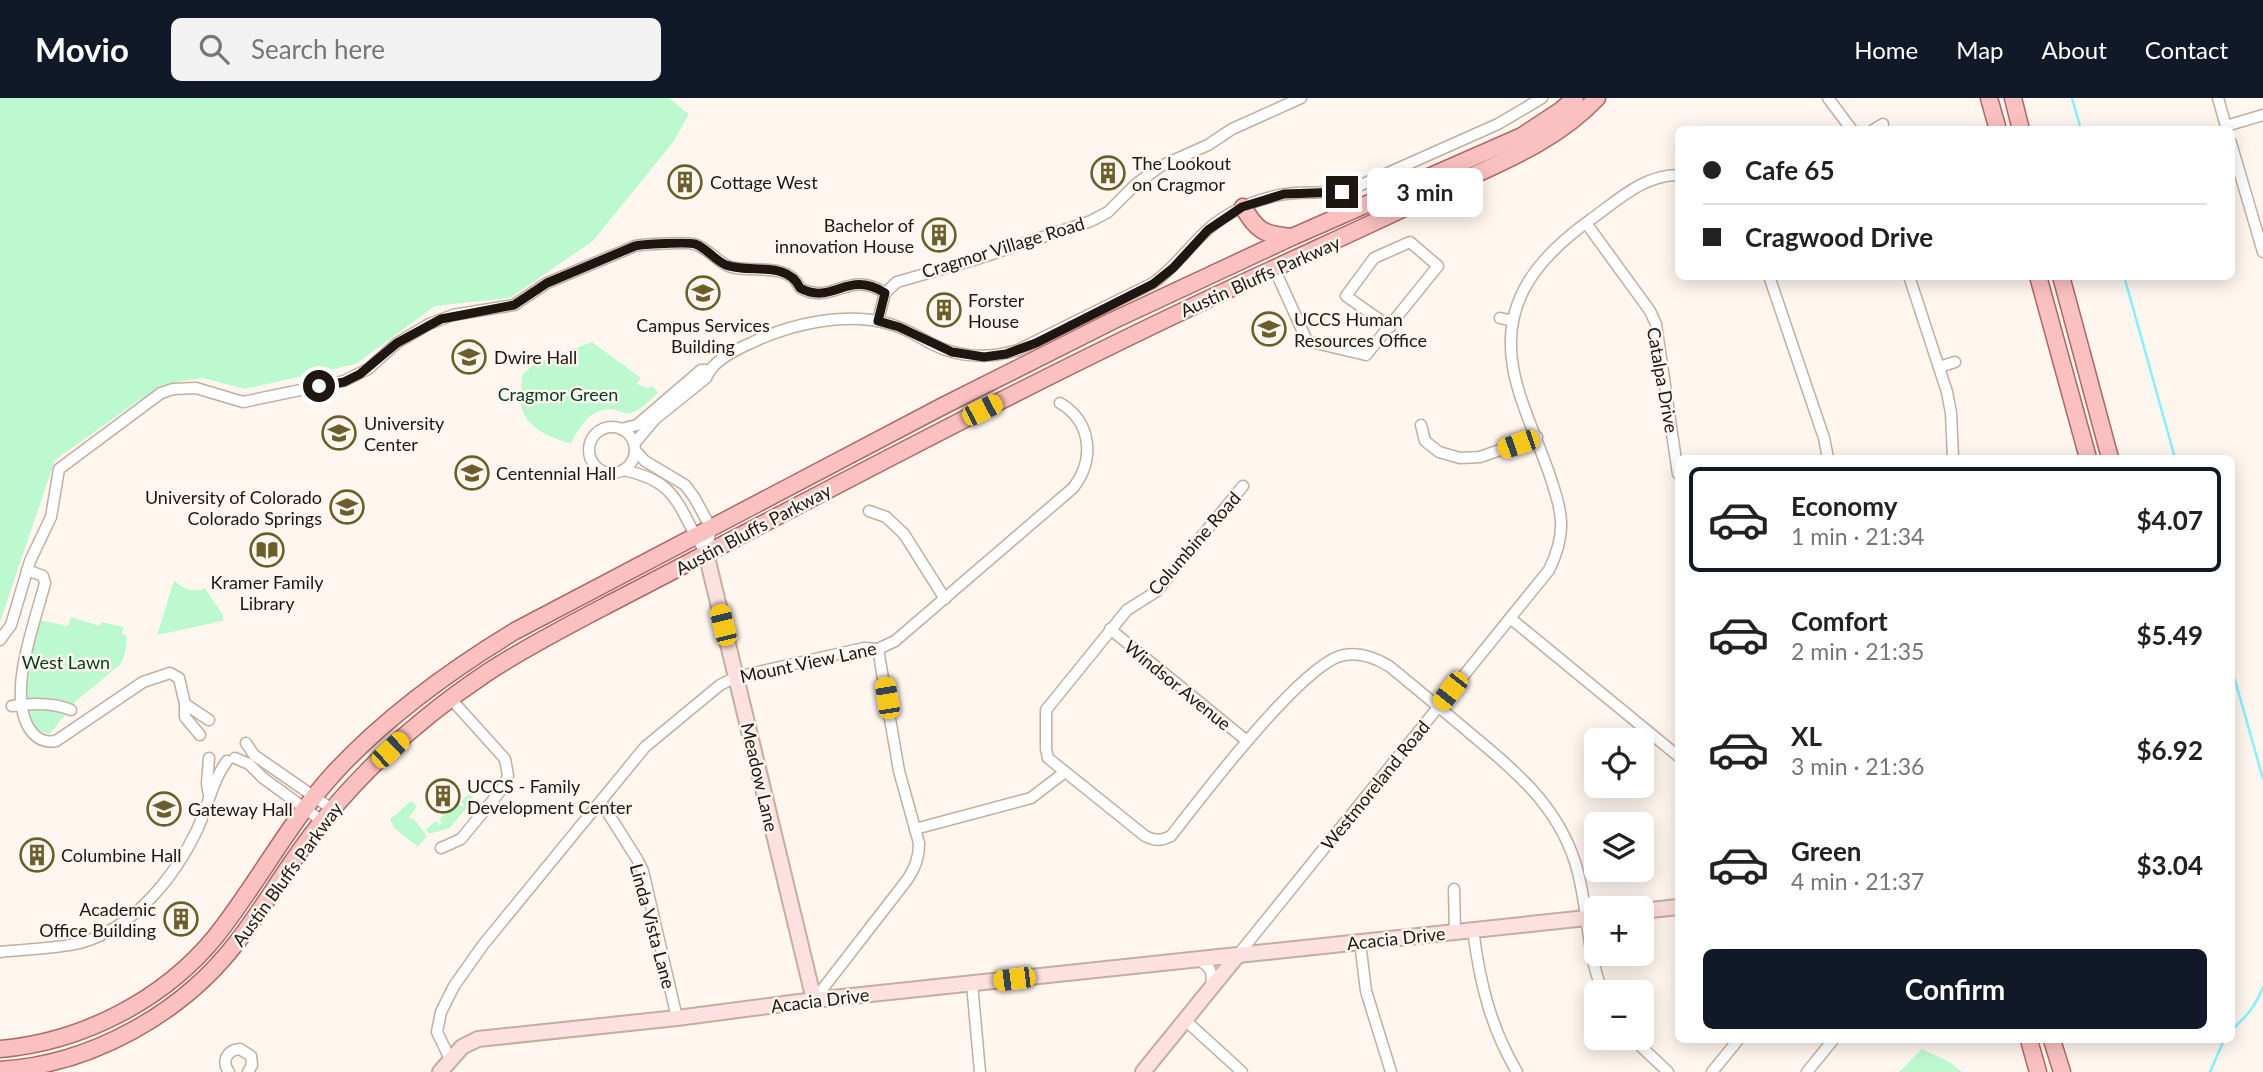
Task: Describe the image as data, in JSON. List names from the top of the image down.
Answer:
{
  "streets": {
    "main road": ["Austin Bluffs Parkway"],
    "street": [
      "Cragmor Village Road",
      "Catalpa Drive",
      "Columbine Road",
      "Mount View Lane",
      "Windsor Avenue",
      "Meadow Lane",
      "Westmoreland Road",
      "Linda Vista Lane",
      "Acacia Drive"
    ]
  },
  "crossings": [
    ["Austin Bluffs Parkway", "Meadow Lane"],
    ["Catalpa Drive", "Westmoreland Road"],
    ["Columbine Road", "Windsor Avenue"],
    ["Mount View Lane", "Meadow Lane"],
    ["Mount View Lane", "Linda Vista Lane"],
    ["Mount View Lane", "Acacia Drive"],
    ["Windsor Avenue", "Westmoreland Road"],
    ["Meadow Lane", "Acacia Drive"],
    ["Westmoreland Road", "Acacia Drive"],
    ["Linda Vista Lane", "Acacia Drive"]
  ],
  "parks": ["Cragmor Green", "West Lawn"],
  "places": {
    "building": [
      "The Lookout on Cragmor",
      "Cottage West",
      "Bachelor of innovation House",
      "Forster House",
      "UCCS - Family Development Center",
      "Columbine Hall",
      "Academic Office Building"
    ],
    "school or university": [
      "Campus Services Building",
      "UCCS Human Resources Office",
      "Dwire Hall",
      "University Center",
      "Centennial Hall",
      "University of Colorado Colorado Springs",
      "Gateway Hall"
    ],
    "library": ["Kramer Family Library"]
  },
  "page": {
    "header": "Movio",
    "search": "Search here",
    "nav": [
      "Home",
      "Map",
      "About",
      "Contact"
    ],
    "banner": ["Cafe 65", "Cragwood Drive"],
    "bubble": "3 min",
    "list": [
      {
        "name": "Economy",
        "note": "1 min · 21:34",
        "value": "$4.07"
      },
      {
        "name": "Comfort",
        "note": "2 min · 21:35",
        "value": "$5.49"
      },
      {
        "name": "XL",
        "note": "3 min · 21:36",
        "value": "$6.92"
      },
      {
        "name": "Green",
        "note": "4 min · 21:37",
        "value": "$3.04"
      }
    ],
    "map_buttons": ["+", "−"],
    "buttons": "Confirm"
  }
}
